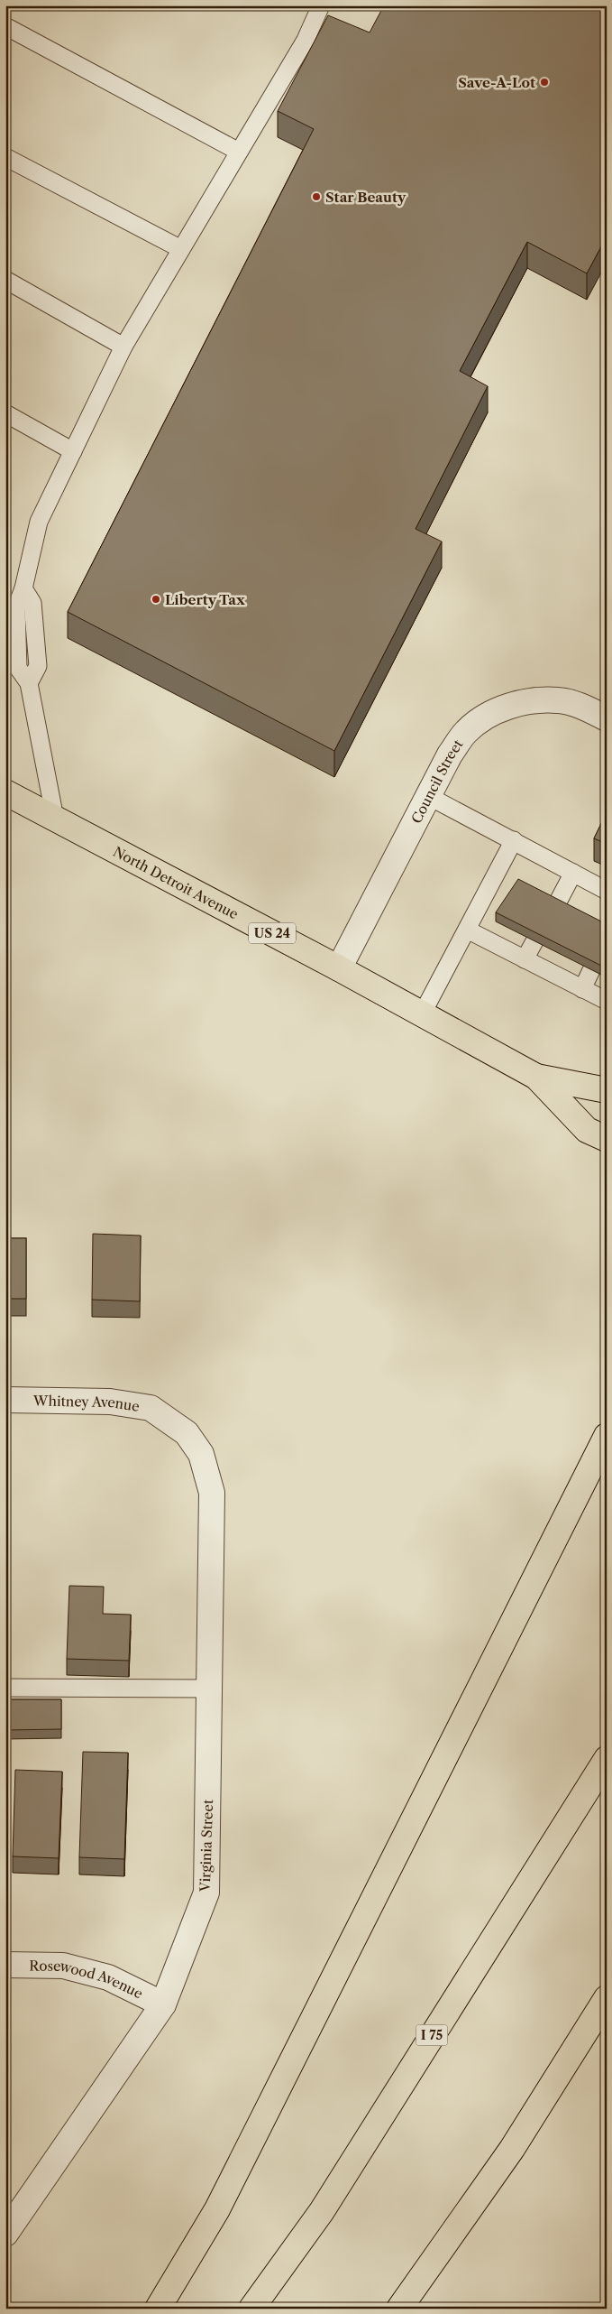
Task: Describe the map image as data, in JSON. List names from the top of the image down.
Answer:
{
  "streets": {
    "main road": ["North Detroit Avenue", "US 24", "I 75"],
    "street": [
      "Council Street",
      "Whitney Avenue",
      "Virginia Street",
      "Rosewood Avenue"
    ]
  },
  "crossings": [
    ["Council Street", "North Detroit Avenue"],
    ["Whitney Avenue", "Virginia Street"],
    ["Virginia Street", "Rosewood Avenue"]
  ],
  "places": ["Save-A-Lot", "Star Beauty", "Liberty Tax"]
}
